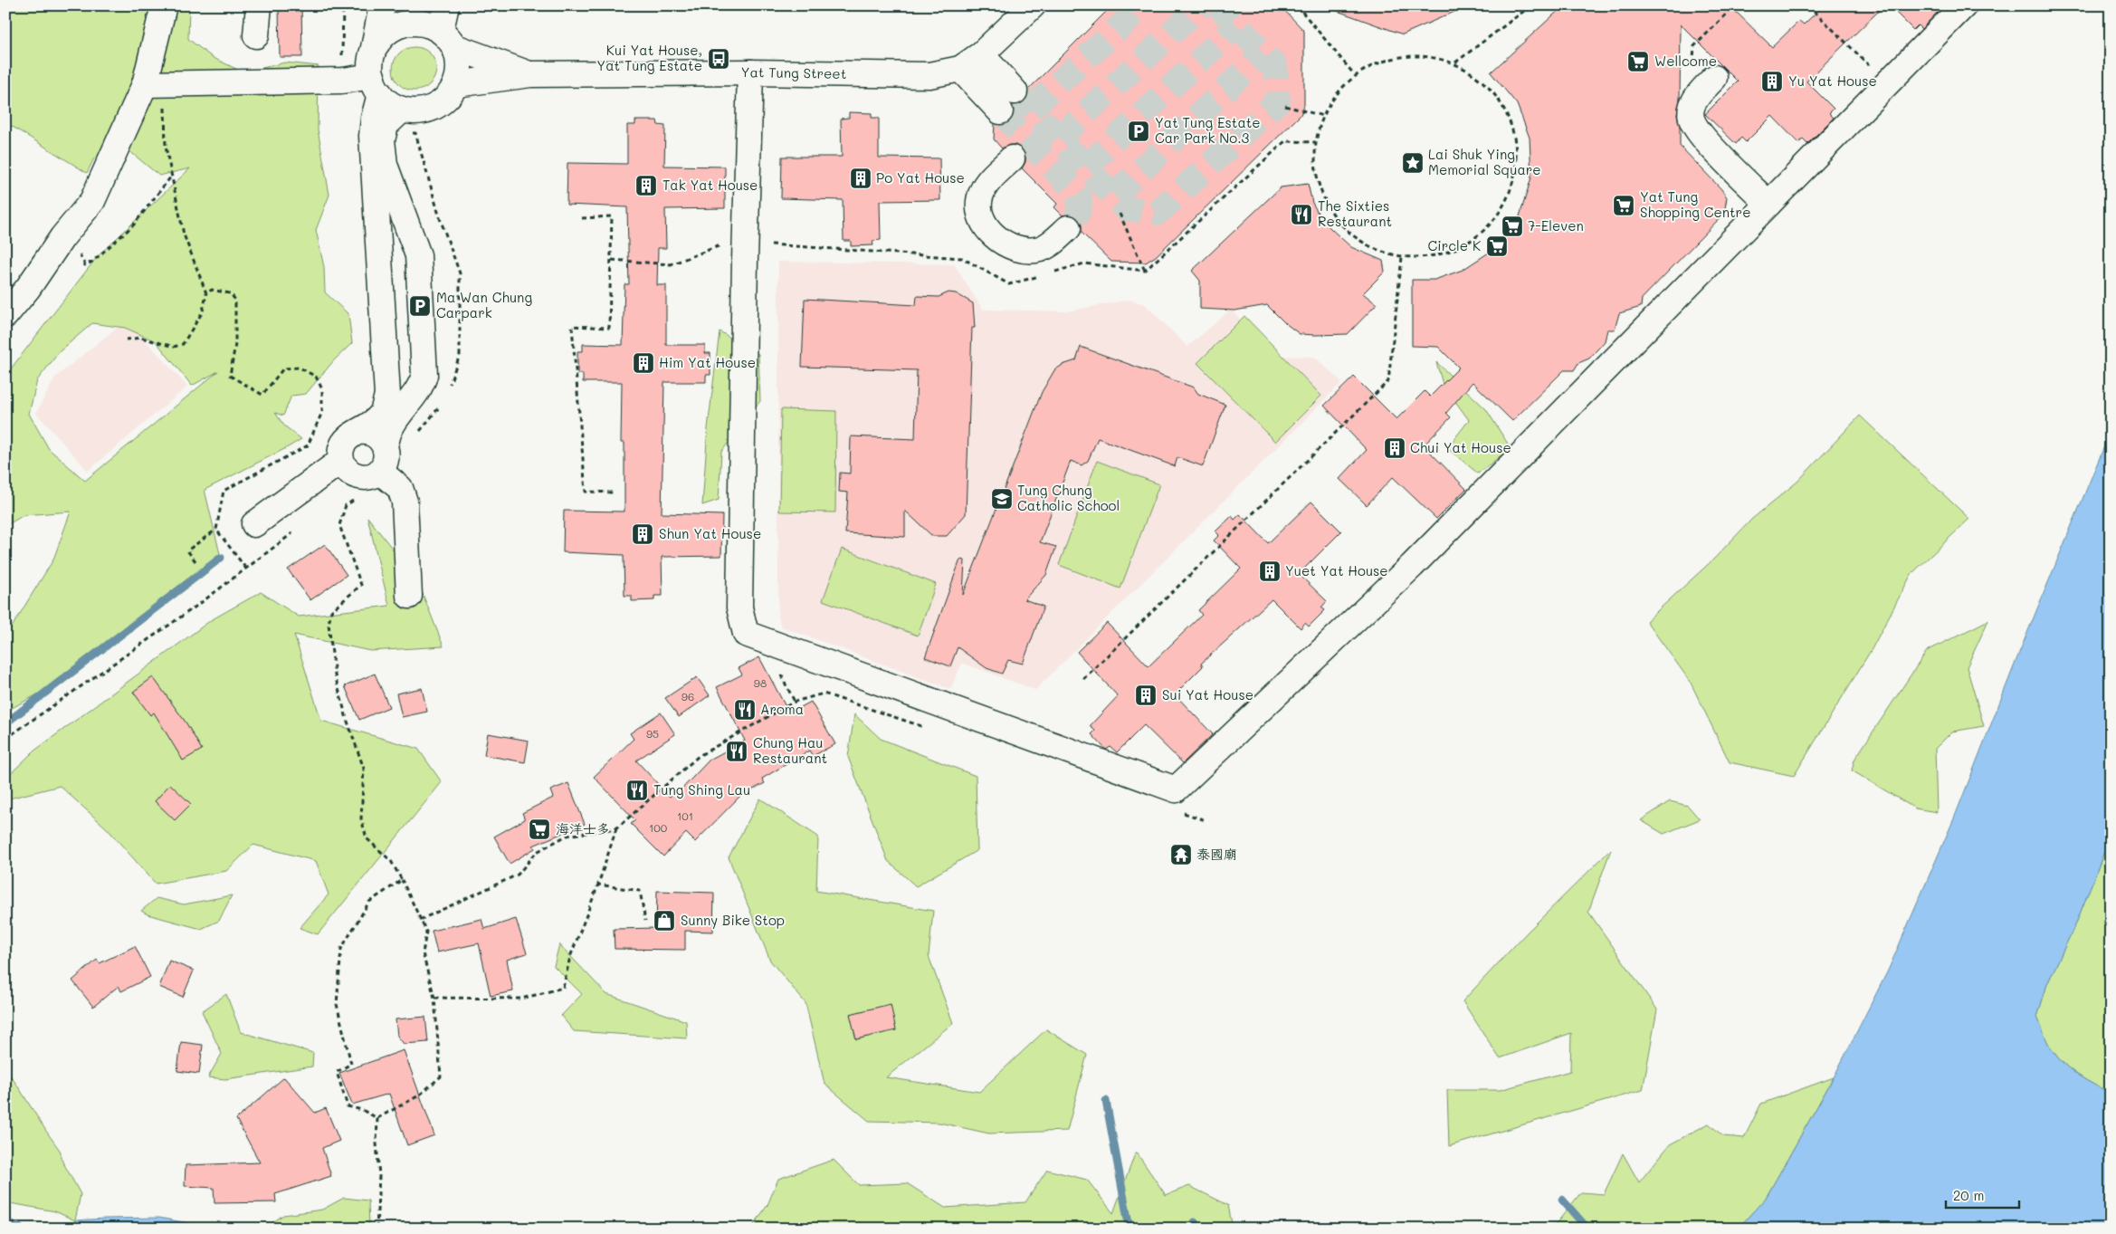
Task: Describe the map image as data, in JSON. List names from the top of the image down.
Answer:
{
  "streets": {
    "street": ["Yat Tung Street"]
  },
  "places": {
    "bus stop": ["Kui Yat House, Yat Tung Estate"],
    "supermarket": [
      "Wellcome",
      "Yat Tung Shopping Centre",
      "7-Eleven",
      "Circle K",
      "海洋士多"
    ],
    "building": [
      "Yu Yat House",
      "Po Yat House",
      "Tak Yat House",
      "Him Yat House",
      "Chui Yat House",
      "Shun Yat House",
      "Yuet Yat House",
      "Sui Yat House"
    ],
    "parking": ["Yat Tung Estate Car Park No.3", "Ma Wan Chung Carpark"],
    "place": ["Lai Shuk Ying Memorial Square"],
    "restaurant": [
      "The Sixties Restaurant",
      "Aroma",
      "Chung Hau Restaurant",
      "Tung Shing Lau"
    ],
    "school or university": ["Tung Chung Catholic School"],
    "temple": ["泰國廟"],
    "shop": ["Sunny Bike Stop"]
  },
  "house_numbers": [
    "98",
    "96",
    "95",
    "101",
    "100"
  ],
  "scale_bar": "20 m"
}
